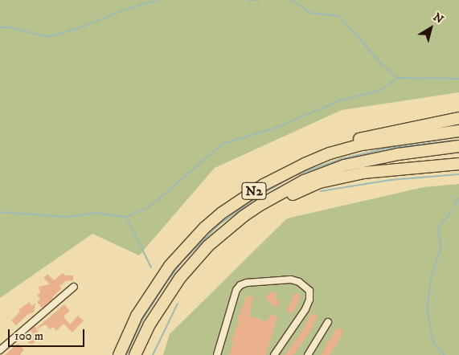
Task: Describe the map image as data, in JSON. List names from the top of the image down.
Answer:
{
  "streets": {
    "highway": ["N2"]
  },
  "scale_bar": "100 m",
  "north": "top right"
}
